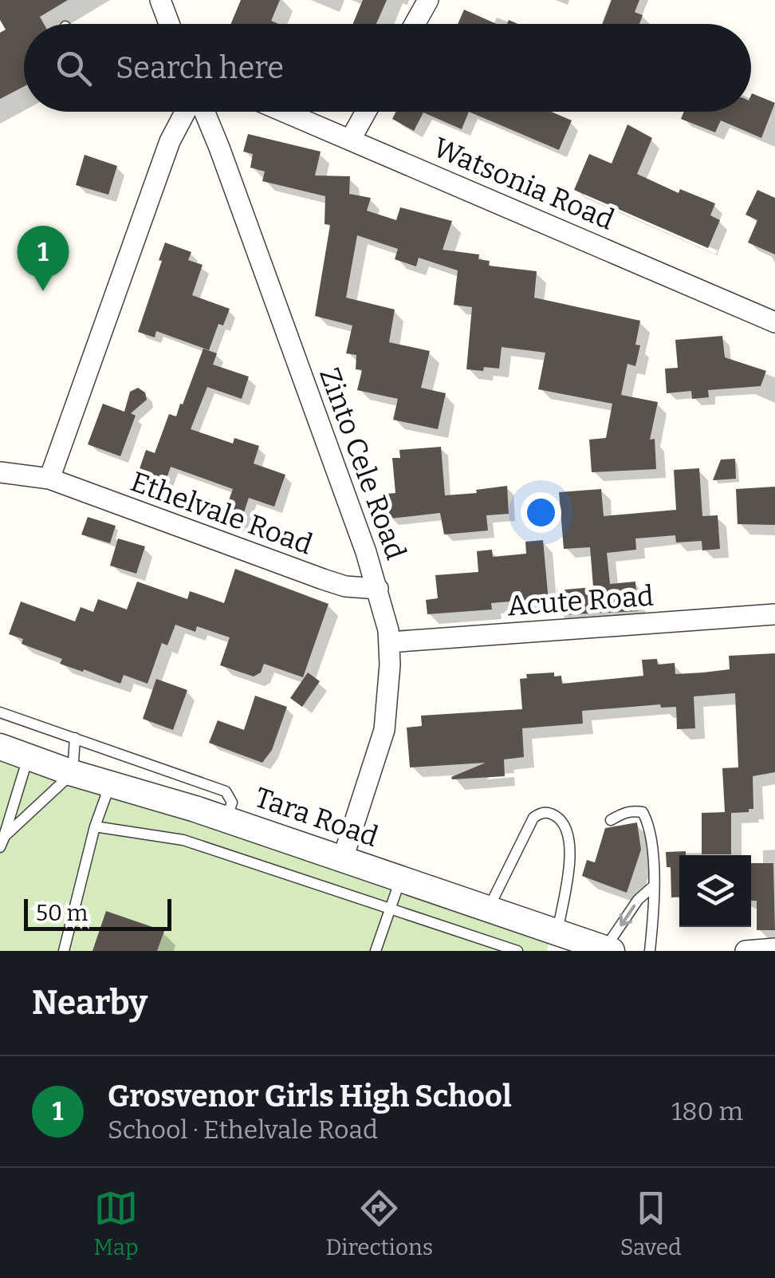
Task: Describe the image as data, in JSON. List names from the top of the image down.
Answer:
{
  "streets": {
    "street": [
      "Watsonia Road",
      "Zinto Cele Road",
      "Ethelvale Road",
      "Acute Road",
      "Tara Road"
    ]
  },
  "crossings": [
    ["Zinto Cele Road", "Ethelvale Road"],
    ["Zinto Cele Road", "Acute Road"],
    ["Zinto Cele Road", "Tara Road"]
  ],
  "scale_bar": "50 m",
  "page": {
    "search": "Search here",
    "pins": "1",
    "scale": "50 m",
    "heading": "Nearby",
    "list": [
      {
        "mark": "1",
        "name": "Grosvenor Girls High School",
        "note": "School · Ethelvale Road",
        "value": "180 m"
      }
    ],
    "nav": ["Map", "Directions", "Saved"]
  }
}
